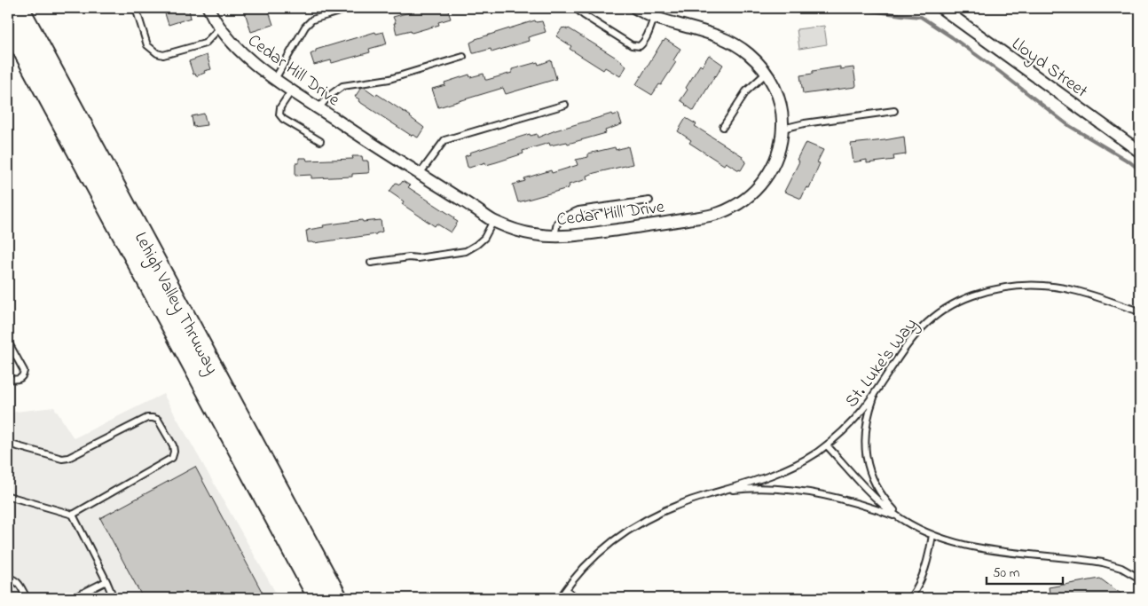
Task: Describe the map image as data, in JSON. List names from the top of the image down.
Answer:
{
  "streets": {
    "highway": ["Lehigh Valley Thruway"],
    "street": ["Lloyd Street", "Cedar Hill Drive"],
    "lane": ["St. Luke's Way"]
  },
  "scale_bar": "50 m"
}
